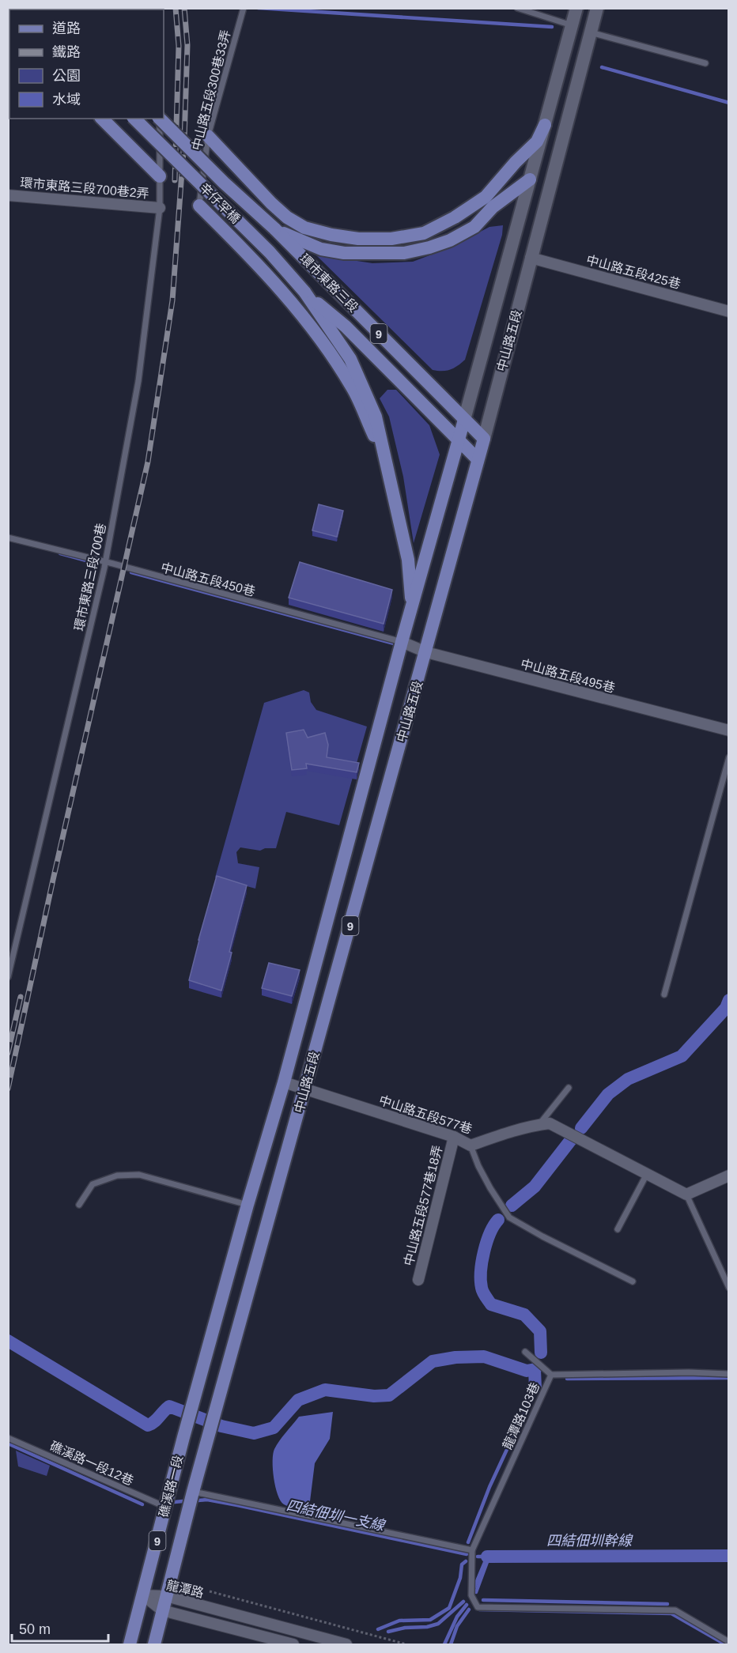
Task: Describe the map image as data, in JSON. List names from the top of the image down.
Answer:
{
  "streets": {
    "main road": [
      "辛仔罕橋",
      "環市東路三段",
      "9",
      "中山路五段",
      "礁溪路一段"
    ],
    "street": [
      "環市東路三段700巷2弄",
      "中山路五段425巷",
      "中山路五段495巷",
      "中山路五段577巷",
      "中山路五段577巷18弄",
      "龍潭路"
    ],
    "lane": [
      "中山路五段300巷33弄",
      "環市東路三段700巷",
      "中山路五段450巷",
      "龍潭路103巷",
      "礁溪路一段12巷"
    ]
  },
  "crossings": [
    ["環市東路三段700巷2弄", "環市東路三段700巷"],
    ["辛仔罕橋", "環市東路三段"],
    ["中山路五段425巷", "中山路五段"],
    ["環市東路三段", "中山路五段"],
    ["中山路五段", "中山路五段450巷"],
    ["中山路五段", "中山路五段495巷"],
    ["中山路五段", "中山路五段577巷"],
    ["中山路五段", "礁溪路一段"],
    ["環市東路三段700巷", "中山路五段450巷"],
    ["中山路五段450巷", "中山路五段495巷"],
    ["中山路五段577巷", "中山路五段577巷18弄"],
    ["礁溪路一段12巷", "礁溪路一段"],
    ["礁溪路一段", "龍潭路"]
  ],
  "water": ["四結佃圳一支線", "四結佃圳幹線"],
  "legend": [
    "道路",
    "鐵路",
    "公園",
    "水域"
  ],
  "scale_bar": "50 m"
}
